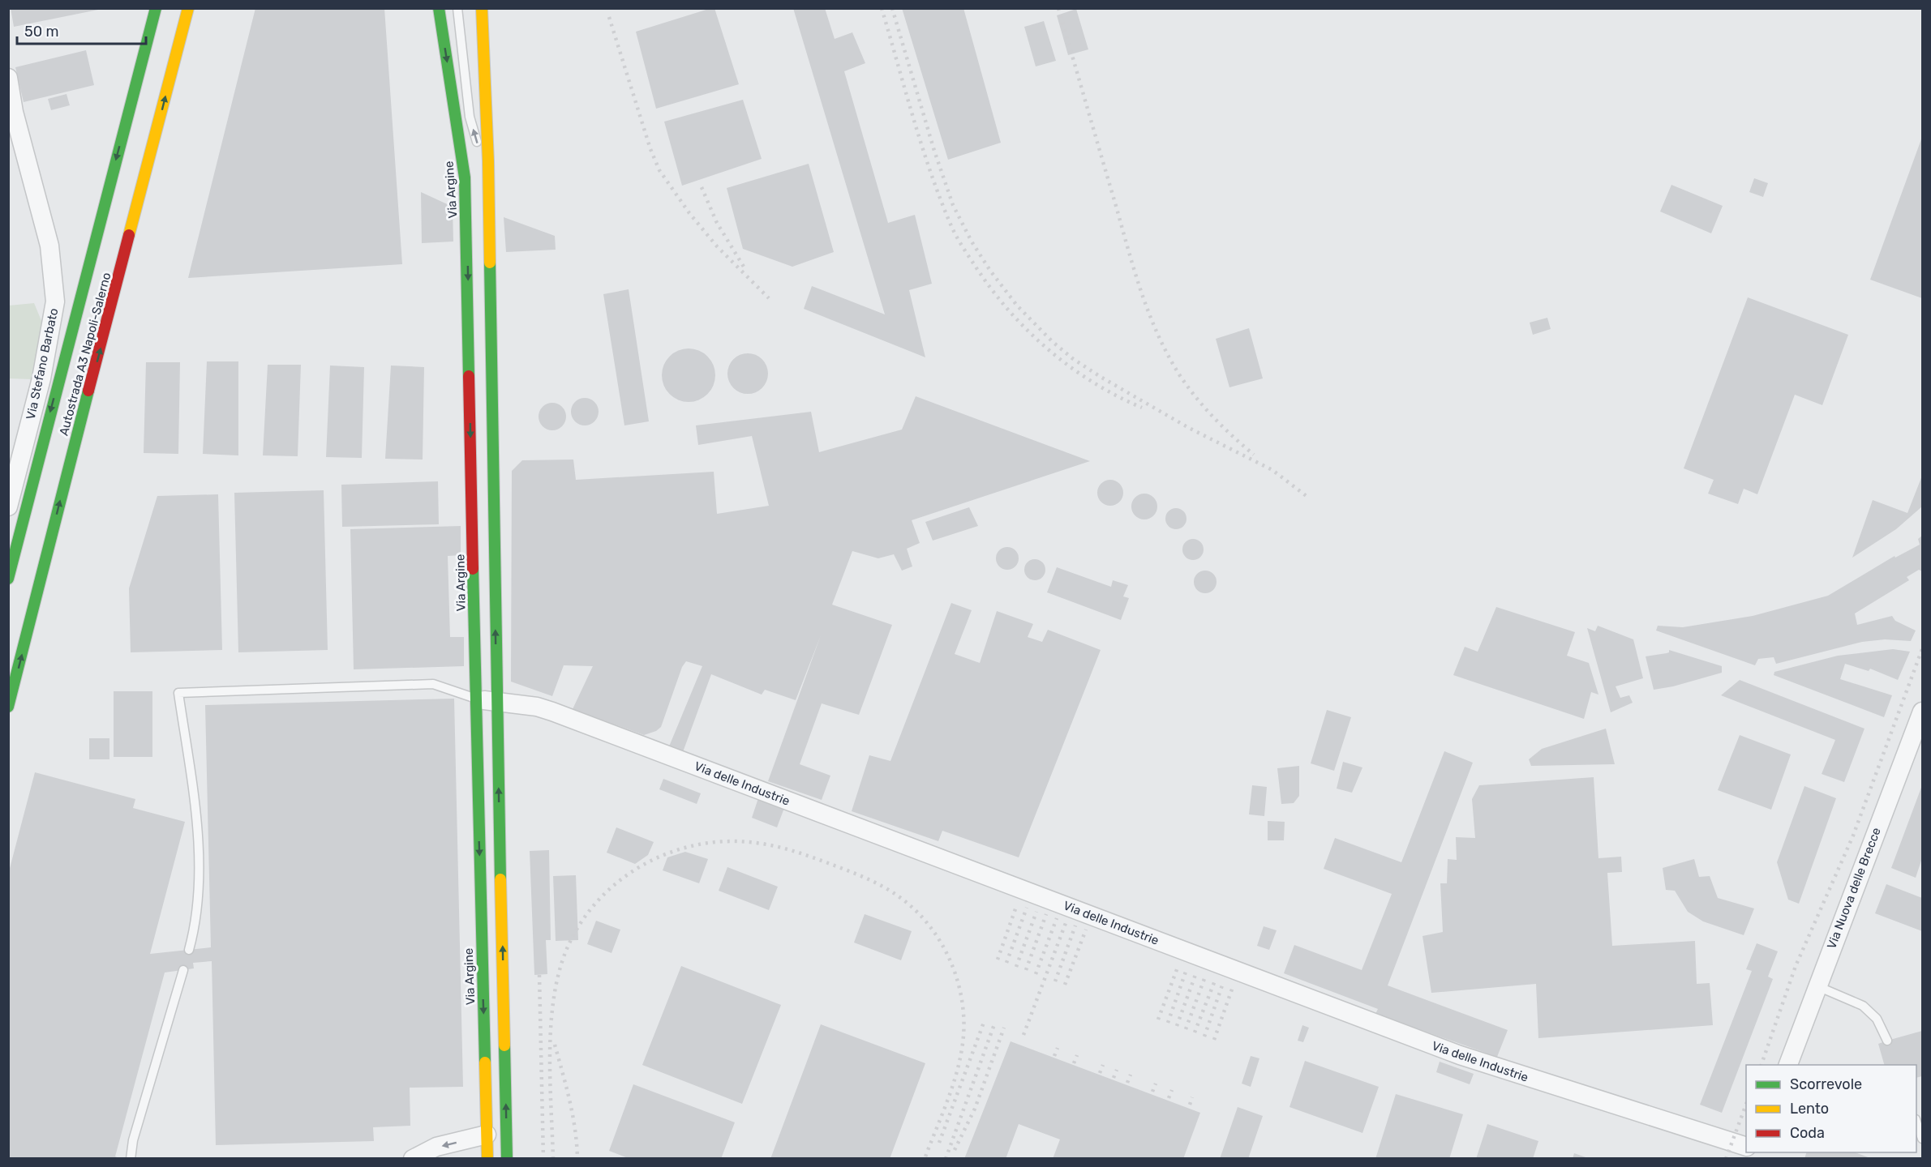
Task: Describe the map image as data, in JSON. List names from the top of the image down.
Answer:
{
  "streets": {
    "main road": ["Via Argine", "Autostrada A3 Napoli-Salerno"],
    "street": ["Via Stefano Barbato", "Via delle Industrie", "Via Nuova delle Brecce"]
  },
  "crossings": [
    ["Via Argine", "Via delle Industrie"]
  ],
  "legend": ["Scorrevole", "Lento", "Coda"],
  "scale_bar": "50 m"
}
